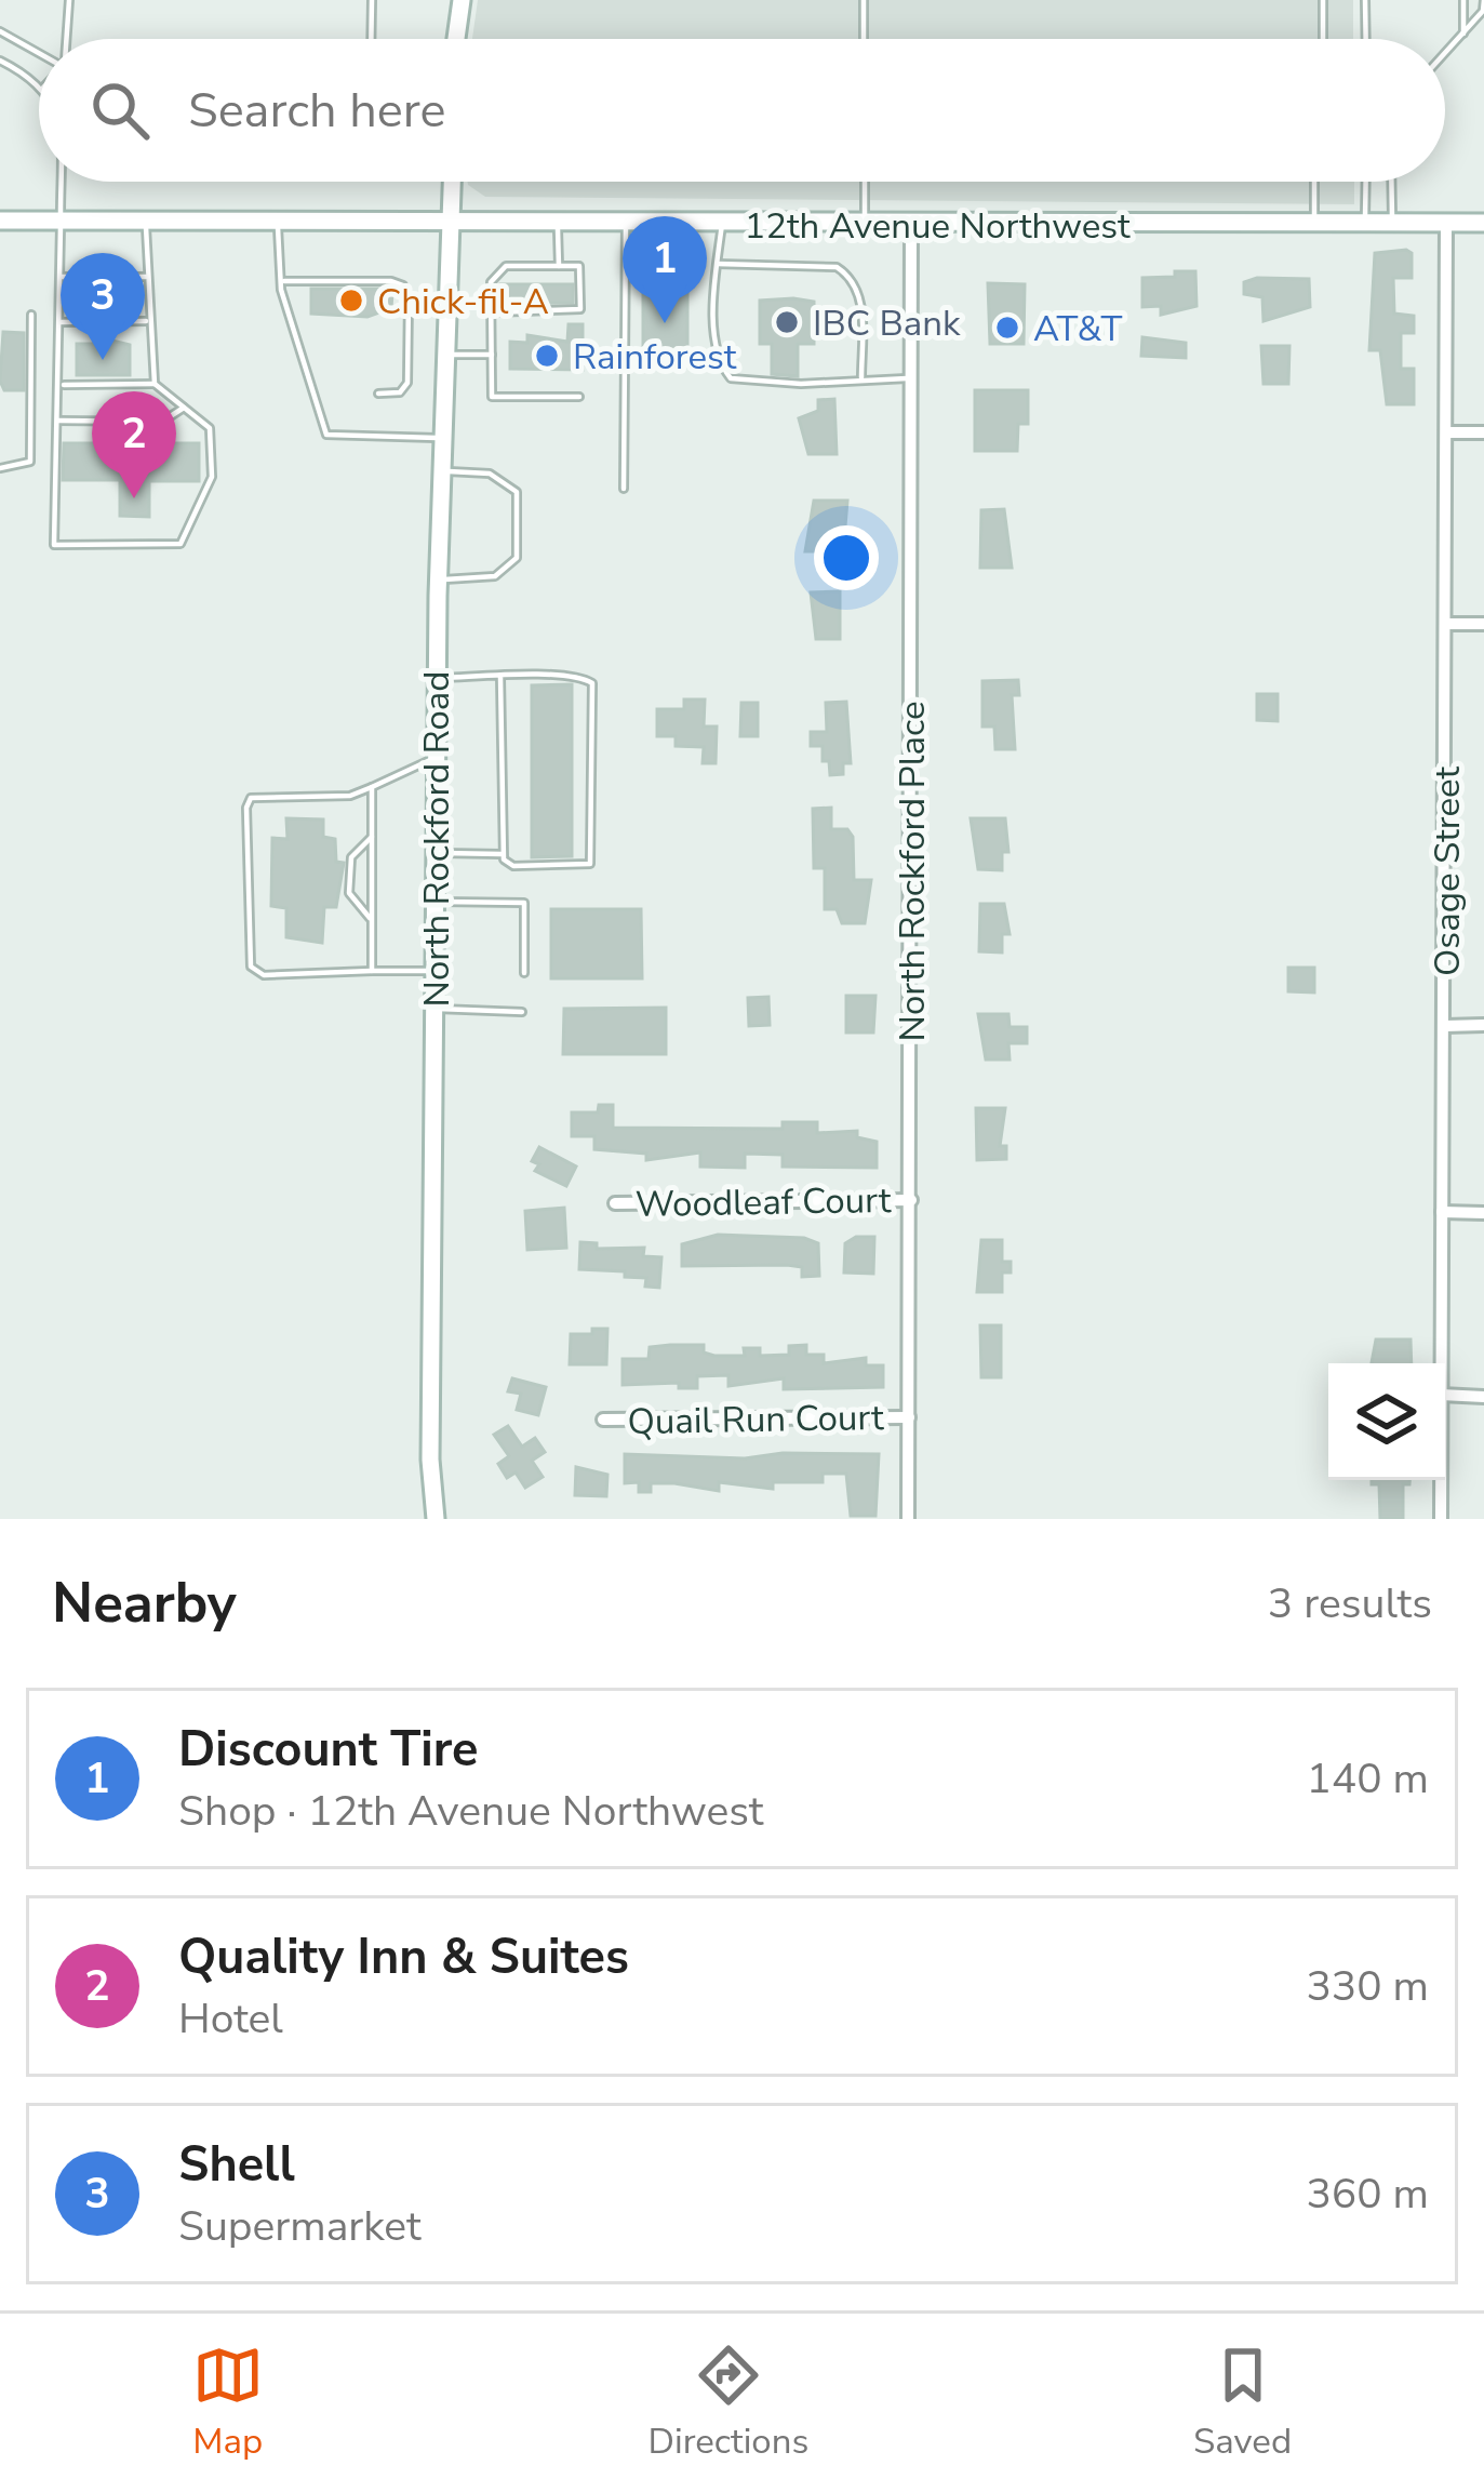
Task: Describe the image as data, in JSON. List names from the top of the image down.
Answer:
{
  "streets": {
    "main road": ["12th Avenue Northwest", "North Rockford Road"],
    "street": [
      "North Rockford Place",
      "Osage Street",
      "Woodleaf Court",
      "Quail Run Court"
    ]
  },
  "crossings": [
    ["12th Avenue Northwest", "North Rockford Road"],
    ["12th Avenue Northwest", "North Rockford Place"],
    ["12th Avenue Northwest", "Osage Street"],
    ["North Rockford Place", "Woodleaf Court"],
    ["North Rockford Place", "Quail Run Court"]
  ],
  "places": [
    "Chick-fil-A",
    "IBC Bank",
    "AT&T",
    "Rainforest"
  ],
  "page": {
    "search": "Search here",
    "pins": ["1", "3", "2"],
    "heading": ["Nearby", "3 results"],
    "list": [
      {
        "mark": "1",
        "name": "Discount Tire",
        "note": "Shop · 12th Avenue Northwest",
        "value": "140 m"
      },
      {
        "mark": "2",
        "name": "Quality Inn & Suites",
        "note": "Hotel",
        "value": "330 m"
      },
      {
        "mark": "3",
        "name": "Shell",
        "note": "Supermarket",
        "value": "360 m"
      }
    ],
    "nav": ["Map", "Directions", "Saved"]
  }
}
